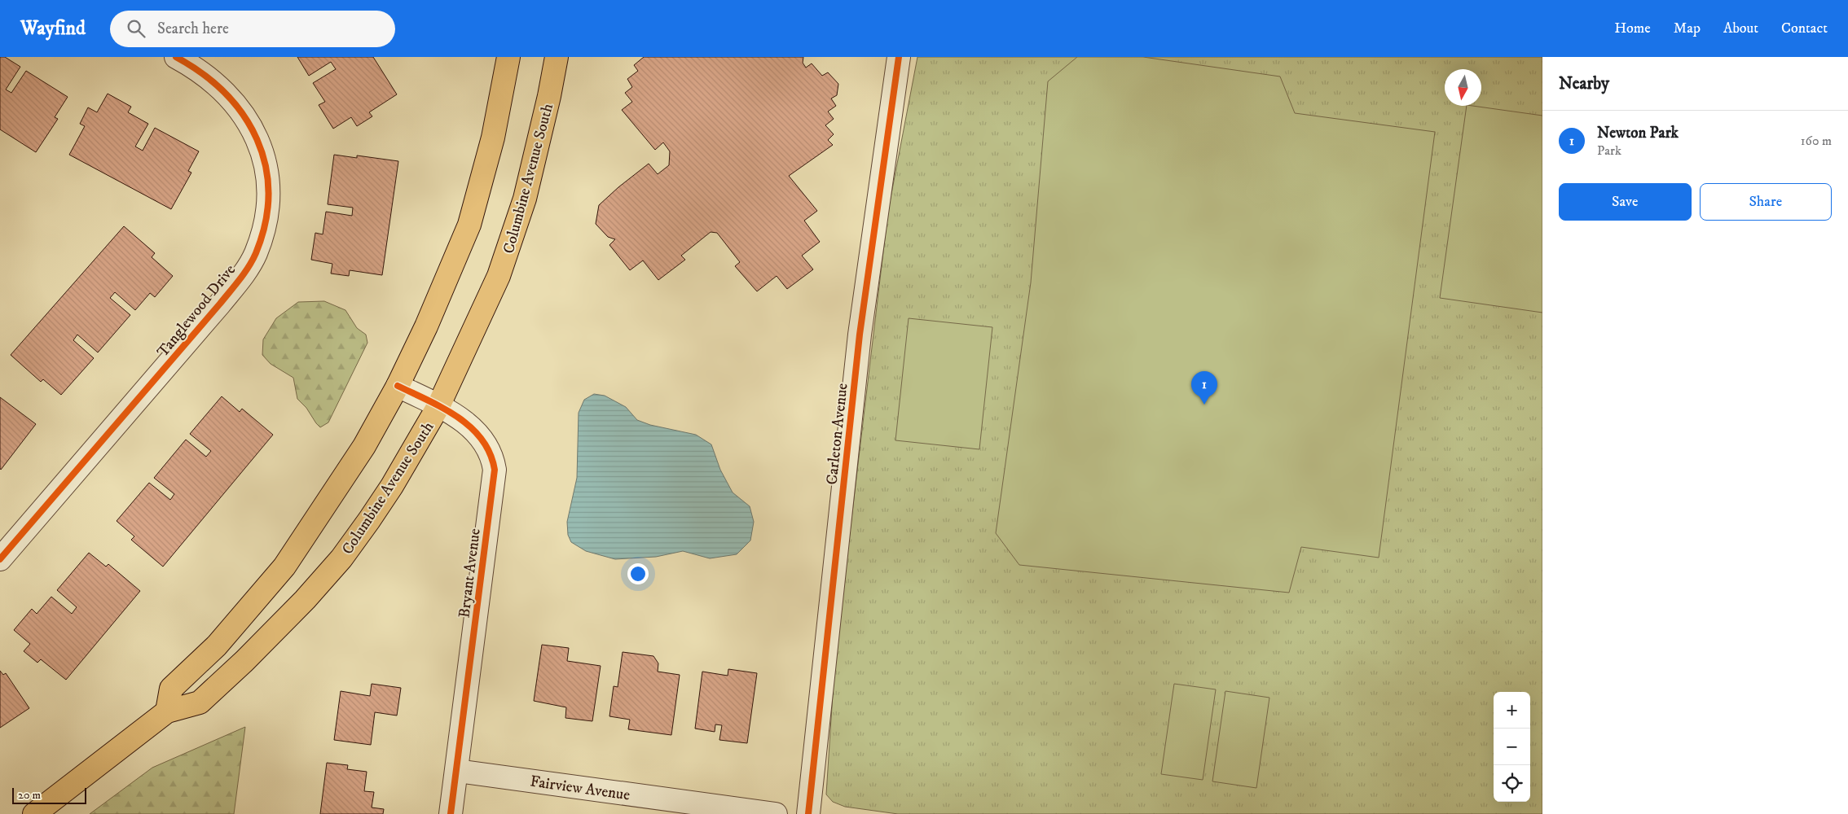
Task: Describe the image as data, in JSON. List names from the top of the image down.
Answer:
{
  "streets": {
    "main road": ["Columbine Avenue South"],
    "street": [
      "Tanglewood Drive",
      "Carleton Avenue",
      "Bryant Avenue",
      "Fairview Avenue"
    ]
  },
  "crossings": [
    ["Columbine Avenue South", "Bryant Avenue"],
    ["Bryant Avenue", "Fairview Avenue"]
  ],
  "scale_bar": "20 m",
  "north": "bottom",
  "page": {
    "header": "Wayfind",
    "search": "Search here",
    "nav": [
      "Home",
      "Map",
      "About",
      "Contact"
    ],
    "heading": "Nearby",
    "list": [
      {
        "mark": "1",
        "name": "Newton Park",
        "note": "Park",
        "value": "160 m"
      }
    ],
    "buttons": ["Save", "Share"],
    "pins": "1",
    "map_buttons": ["+", "−"],
    "scale": "20 m"
  }
}
